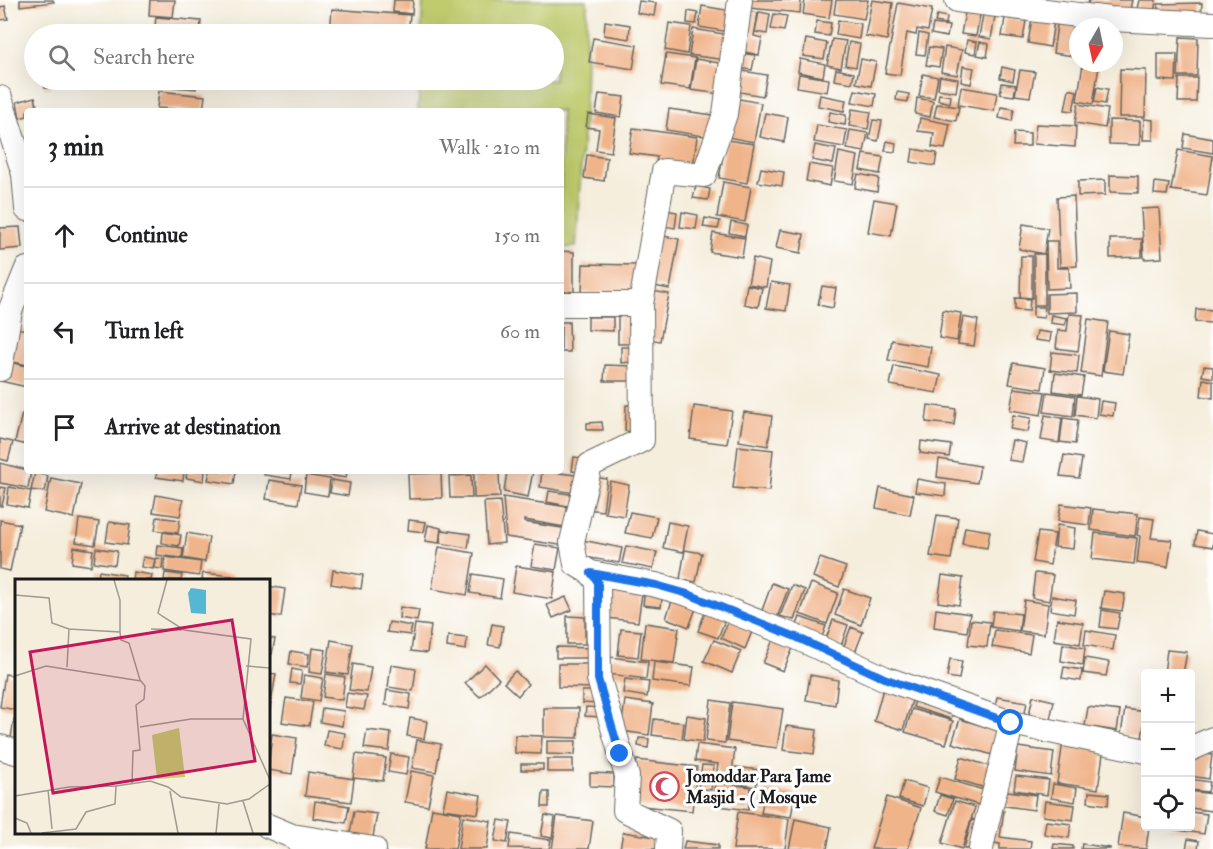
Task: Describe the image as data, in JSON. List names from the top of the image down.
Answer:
{
  "places": {
    "mosque": ["Jomoddar Para Jame Masjid - ( Mosque"]
  },
  "north": "bottom",
  "page": {
    "search": "Search here",
    "heading": ["3 min", "Walk · 210 m"],
    "list": [
      ["Continue", "150 m"],
      ["Turn left", "60 m"],
      "Arrive at destination"
    ],
    "map_buttons": ["+", "−"]
  }
}
